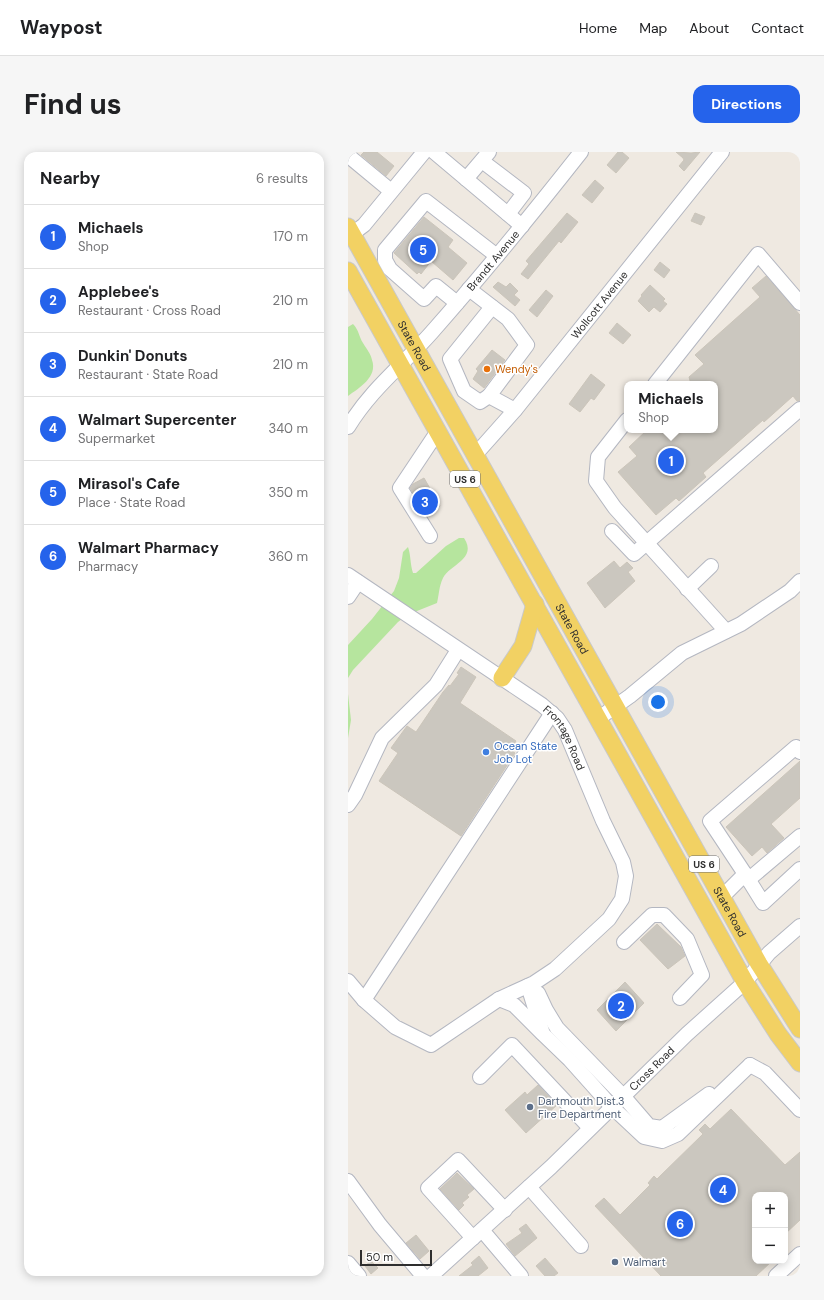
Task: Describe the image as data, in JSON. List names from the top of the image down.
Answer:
{
  "streets": {
    "main road": ["State Road", "US 6"],
    "street": [
      "Brandt Avenue",
      "Wollcott Avenue",
      "Frontage Road",
      "Cross Road"
    ]
  },
  "crossings": [
    ["Brandt Avenue", "State Road"],
    ["Wollcott Avenue", "State Road"],
    ["State Road", "Cross Road"]
  ],
  "places": [
    "Wendy's",
    "Ocean State Job Lot",
    "Dartmouth Dist.3 Fire Department",
    "Walmart"
  ],
  "scale_bar": "50 m",
  "page": {
    "header": "Waypost",
    "nav": [
      "Home",
      "Map",
      "About",
      "Contact"
    ],
    "buttons": "Directions",
    "title": "Find us",
    "heading": ["Nearby", "6 results"],
    "list": [
      {
        "mark": "1",
        "name": "Michaels",
        "note": "Shop",
        "value": "170 m"
      },
      {
        "mark": "2",
        "name": "Applebee's",
        "note": "Restaurant · Cross Road",
        "value": "210 m"
      },
      {
        "mark": "3",
        "name": "Dunkin' Donuts",
        "note": "Restaurant · State Road",
        "value": "210 m"
      },
      {
        "mark": "4",
        "name": "Walmart Supercenter",
        "note": "Supermarket",
        "value": "340 m"
      },
      {
        "mark": "5",
        "name": "Mirasol's Cafe",
        "note": "Place · State Road",
        "value": "350 m"
      },
      {
        "mark": "6",
        "name": "Walmart Pharmacy",
        "note": "Pharmacy",
        "value": "360 m"
      }
    ],
    "pins": [
      "5",
      "1",
      "3",
      "2",
      "4",
      "6"
    ],
    "popup": ["Michaels", "Shop"],
    "map_buttons": ["+", "−"],
    "scale": "50 m"
  }
}
